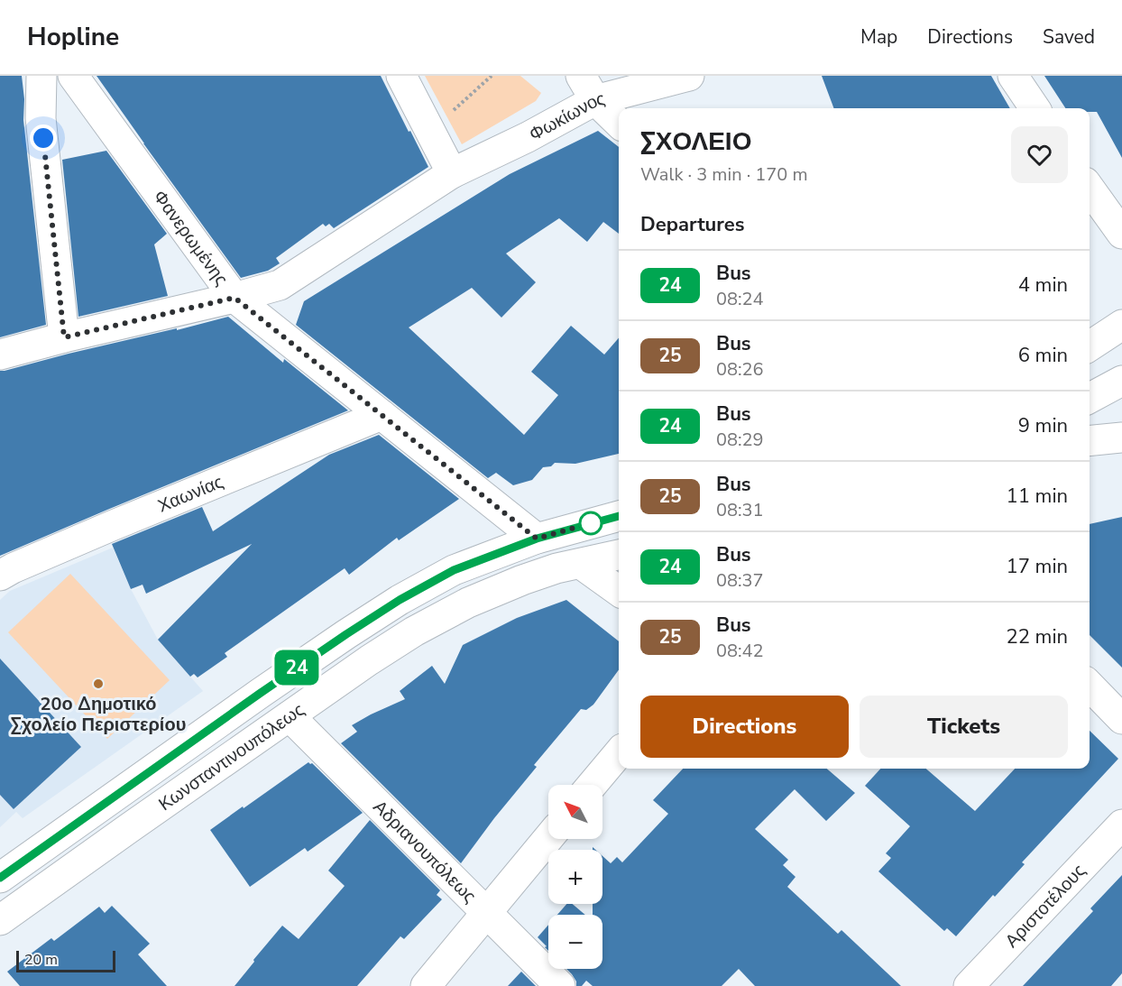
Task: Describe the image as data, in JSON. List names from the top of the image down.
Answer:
{
  "streets": {
    "street": [
      "Φωκίωνος",
      "Φανερωμένης",
      "Χαωνίας",
      "Κωνσταντινουπόλεως",
      "Αδριανουπόλεως",
      "Αριστοτέλους"
    ]
  },
  "crossings": [
    ["Φωκίωνος", "Φανερωμένης"],
    ["Φανερωμένης", "Χαωνίας"],
    ["Φανερωμένης", "Κωνσταντινουπόλεως"],
    ["Κωνσταντινουπόλεως", "Αδριανουπόλεως"]
  ],
  "places": ["20ο Δημοτικό Σχολείο Περιστερίου"],
  "lines": ["bus line 24"],
  "scale_bar": "20 m",
  "north": "top left",
  "page": {
    "header": "Hopline",
    "nav": ["Map", "Directions", "Saved"],
    "on_map": "24",
    "heading": [
      ["ΣΧΟΛΕΙΟ", "Walk · 3 min · 170 m"],
      "Departures"
    ],
    "list": [
      {
        "mark": "24",
        "name": "Bus",
        "note": "08:24",
        "value": "4 min"
      },
      {
        "mark": "25",
        "name": "Bus",
        "note": "08:26",
        "value": "6 min"
      },
      {
        "mark": "24",
        "name": "Bus",
        "note": "08:29",
        "value": "9 min"
      },
      {
        "mark": "25",
        "name": "Bus",
        "note": "08:31",
        "value": "11 min"
      },
      {
        "mark": "24",
        "name": "Bus",
        "note": "08:37",
        "value": "17 min"
      },
      {
        "mark": "25",
        "name": "Bus",
        "note": "08:42",
        "value": "22 min"
      }
    ],
    "buttons": ["Directions", "Tickets"],
    "map_buttons": ["+", "−"],
    "scale": "20 m"
  }
}
